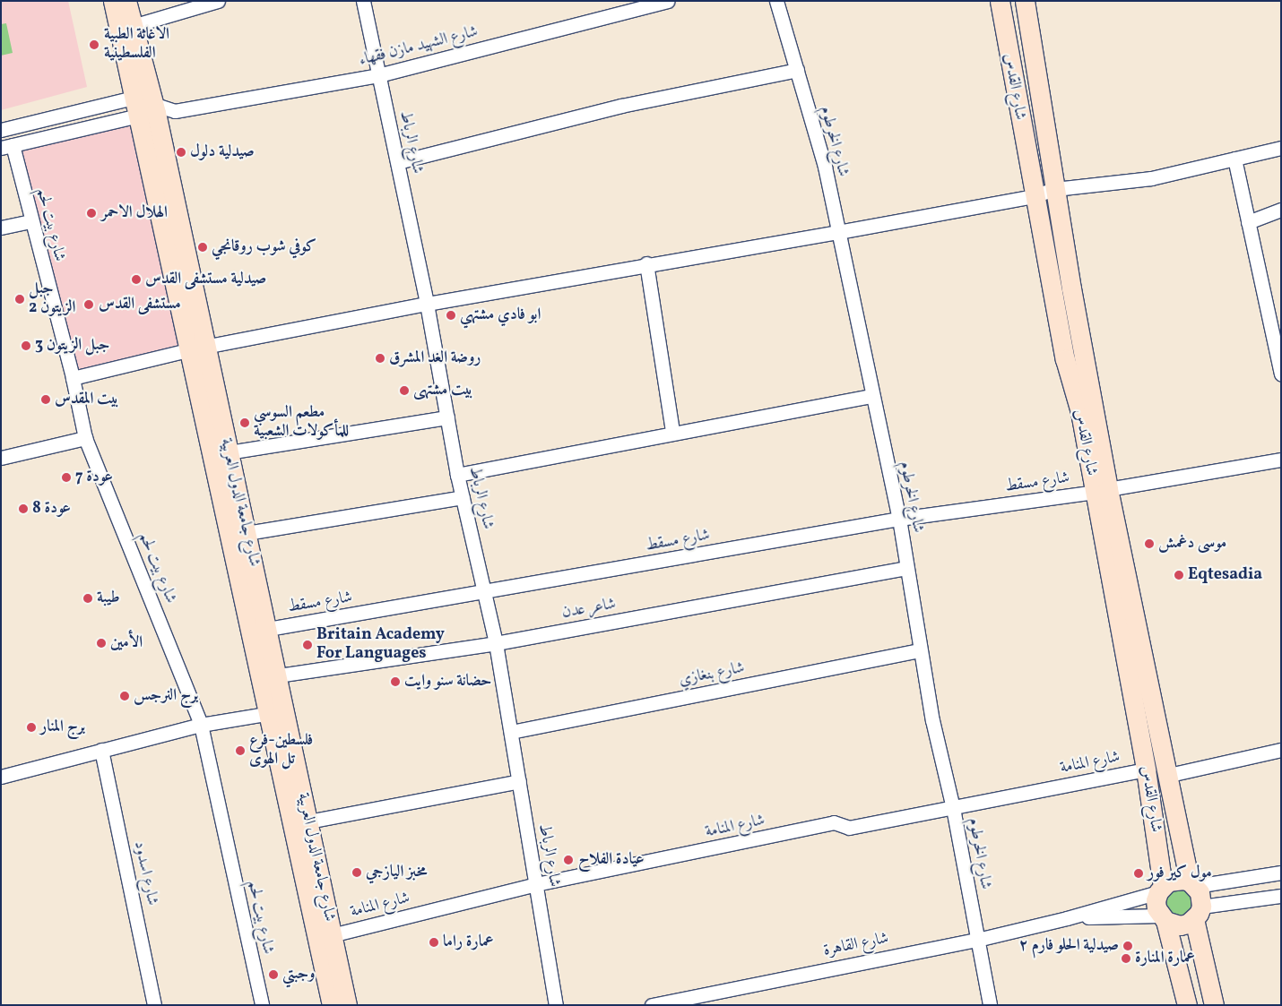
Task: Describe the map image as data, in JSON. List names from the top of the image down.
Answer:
{
  "streets": {
    "main road": ["شارع القدس", "شارع جامعة الدول العربية"],
    "street": [
      "شارع الشهيد مازن فقهاء",
      "شارع الخرطوم",
      "شارع الرباط",
      "شارع بيت لحم",
      "شارع مسقط",
      "شاعر عدن",
      "شارع بنغازي",
      "شارع المنامة",
      "شارع اسدود",
      "شارع القاهرة"
    ]
  },
  "crossings": [
    ["شارع الشهيد مازن فقهاء", "شارع الرباط"],
    ["شارع الشهيد مازن فقهاء", "شارع بيت لحم"],
    ["شارع الشهيد مازن فقهاء", "شارع جامعة الدول العربية"],
    ["شارع القدس", "شارع مسقط"],
    ["شارع القدس", "شارع المنامة"],
    ["شارع القدس", "شارع القاهرة"],
    ["شارع الخرطوم", "شارع مسقط"],
    ["شارع الخرطوم", "شاعر عدن"],
    ["شارع الخرطوم", "شارع بنغازي"],
    ["شارع الخرطوم", "شارع المنامة"],
    ["شارع الخرطوم", "شارع القاهرة"],
    ["شارع الرباط", "شارع مسقط"],
    ["شارع الرباط", "شاعر عدن"],
    ["شارع الرباط", "شارع بنغازي"],
    ["شارع الرباط", "شارع المنامة"],
    ["شارع مسقط", "شارع جامعة الدول العربية"],
    ["شارع جامعة الدول العربية", "شاعر عدن"],
    ["شارع جامعة الدول العربية", "شارع المنامة"]
  ],
  "places": [
    "الاغاثة الطبية الفلسطينية",
    "صيدلية دلول",
    "الهلال الاحمر",
    "كوفي شوب روقانجي",
    "صيدلية مستشفى القدس",
    "جبل الزيتون 2",
    "مستشفى القدس",
    "ابو فادي مشتهي",
    "جبل الزيتون 3",
    "روضة الغد المشرق",
    "بيت مشتهى",
    "بيت المقدس",
    "مطعم السوسي للمأكولات الشعبية",
    "عودة 7",
    "عودة 8",
    "موسى دغمش",
    "Eqtesadia",
    "طيبة",
    "الأمين",
    "Britain Academy For Languages",
    "حضانة سنو وايت",
    "برج النرجس",
    "برج المنار",
    "فلسطين-فرع تل الهوى",
    "عيادة الفلاح",
    "مخبز اليازجي",
    "مول كير فور",
    "عمارة راما",
    "صيدلية الحلو فارم ٢",
    "عمارة المنارة",
    "وجبتي"
  ]
}
